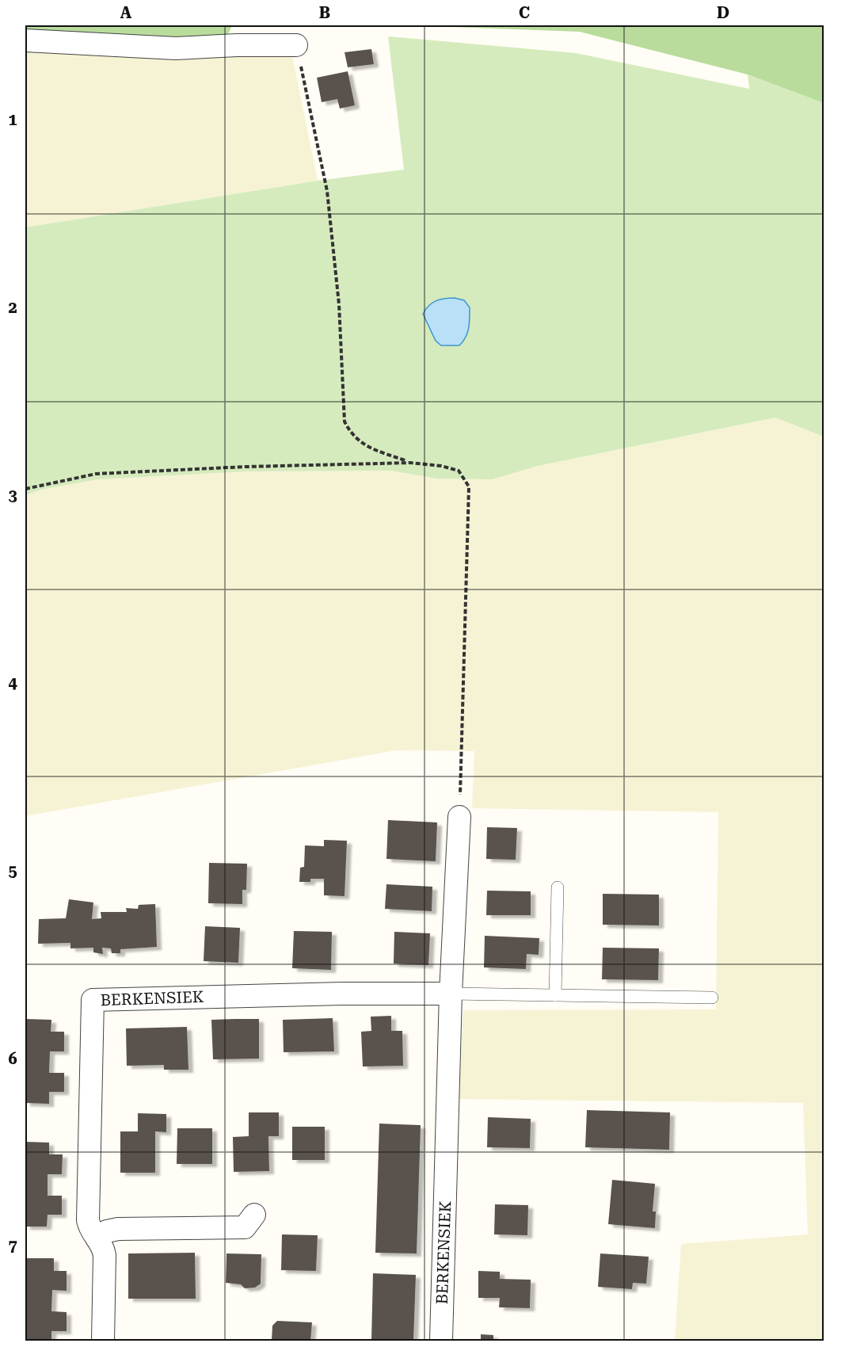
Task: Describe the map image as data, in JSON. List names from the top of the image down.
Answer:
{
  "streets": {
    "street": ["BERKENSIEK"]
  },
  "grid": {
    "columns": [
      "A",
      "B",
      "C",
      "D"
    ],
    "rows": [
      "1",
      "2",
      "3",
      "4",
      "5",
      "6",
      "7"
    ]
  }
}
